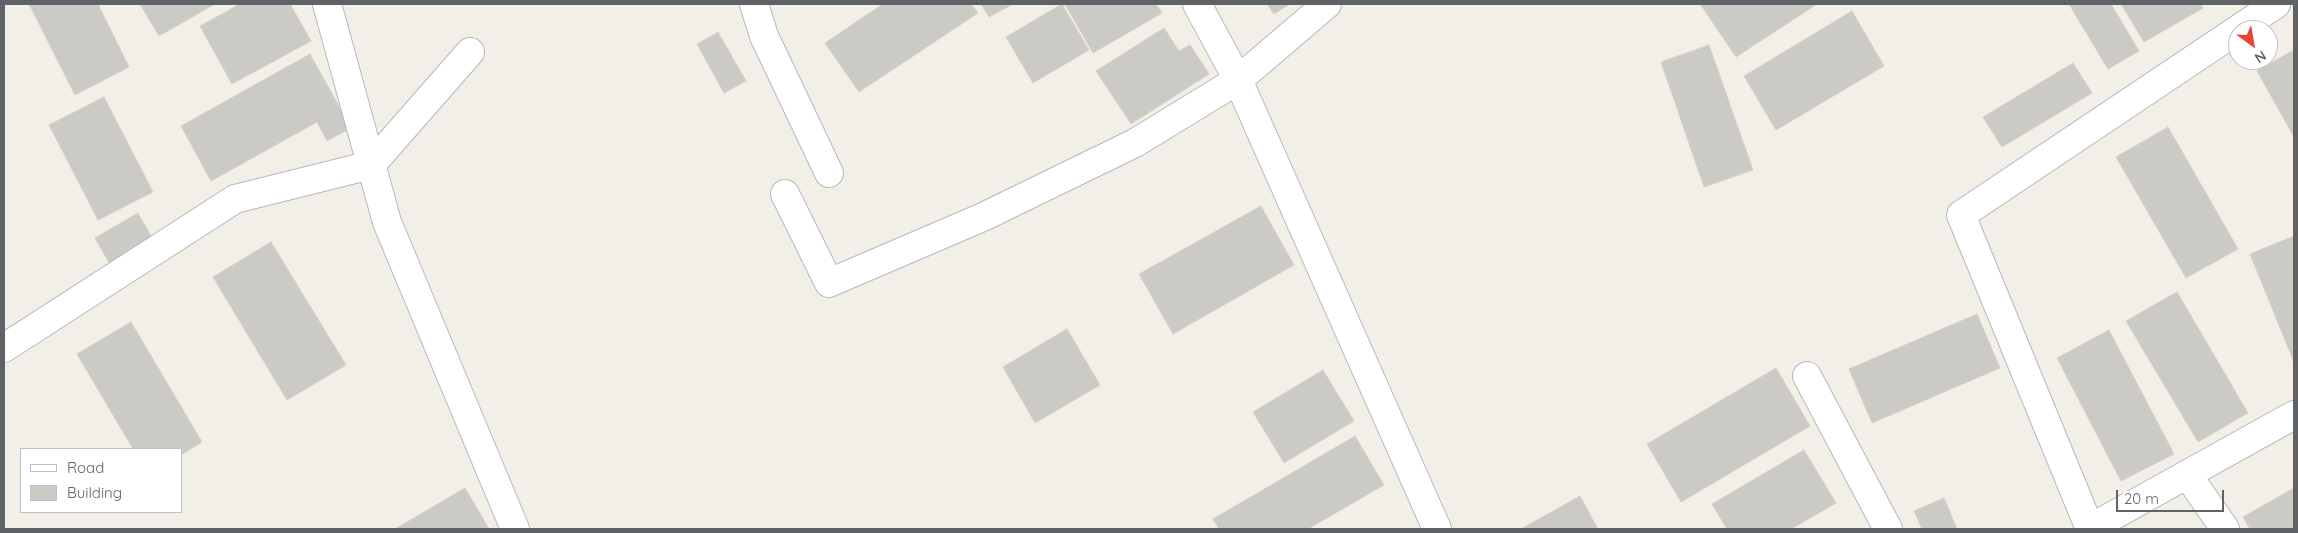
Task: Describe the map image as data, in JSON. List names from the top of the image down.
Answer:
{
  "legend": ["Road", "Building"],
  "scale_bar": "20 m",
  "north": "bottom right"
}
